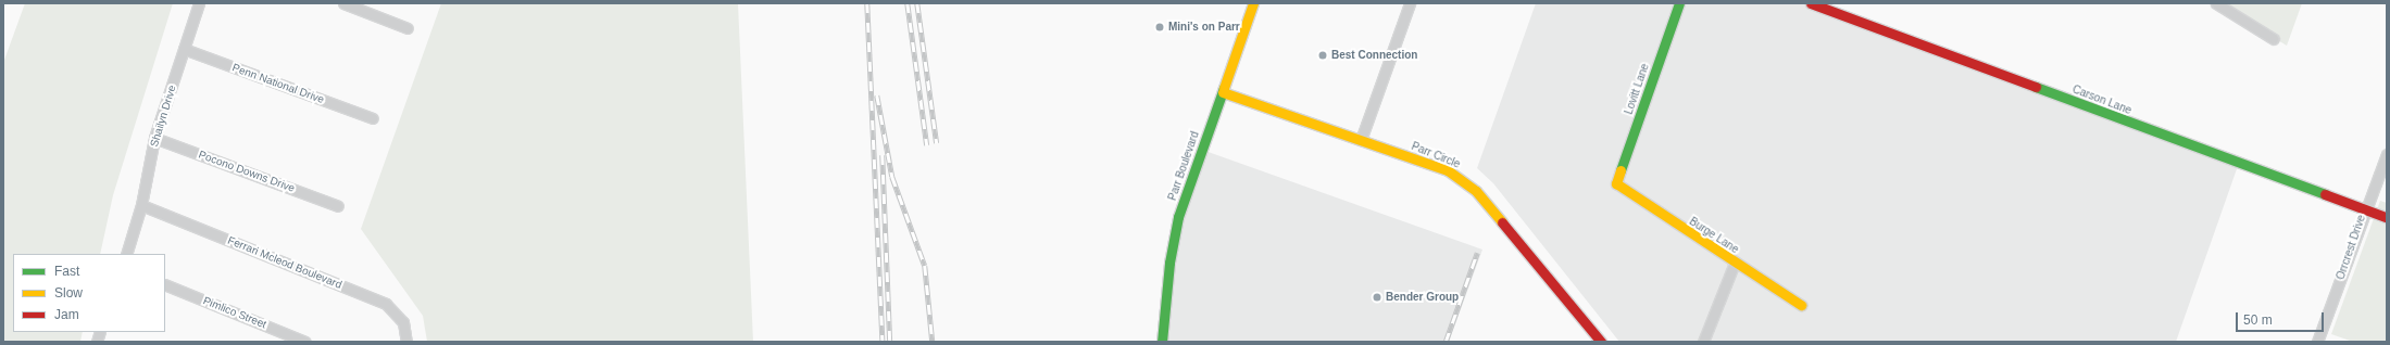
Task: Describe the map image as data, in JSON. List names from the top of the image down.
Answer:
{
  "streets": {
    "street": [
      "Penn National Drive",
      "Lovitt Lane",
      "Carson Lane",
      "Shailyn Drive",
      "Parr Circle",
      "Parr Boulevard",
      "Pocono Downs Drive",
      "Burge Lane",
      "Orrcrest Drive",
      "Ferrari Mcleod Boulevard",
      "Pimlico Street"
    ]
  },
  "crossings": [
    ["Penn National Drive", "Shailyn Drive"],
    ["Lovitt Lane", "Burge Lane"],
    ["Carson Lane", "Orrcrest Drive"],
    ["Shailyn Drive", "Pocono Downs Drive"],
    ["Shailyn Drive", "Ferrari Mcleod Boulevard"],
    ["Parr Circle", "Parr Boulevard"]
  ],
  "places": ["Mini's on Parr", "Best Connection", "Bender Group"],
  "legend": ["Fast", "Slow", "Jam"],
  "scale_bar": "50 m"
}
